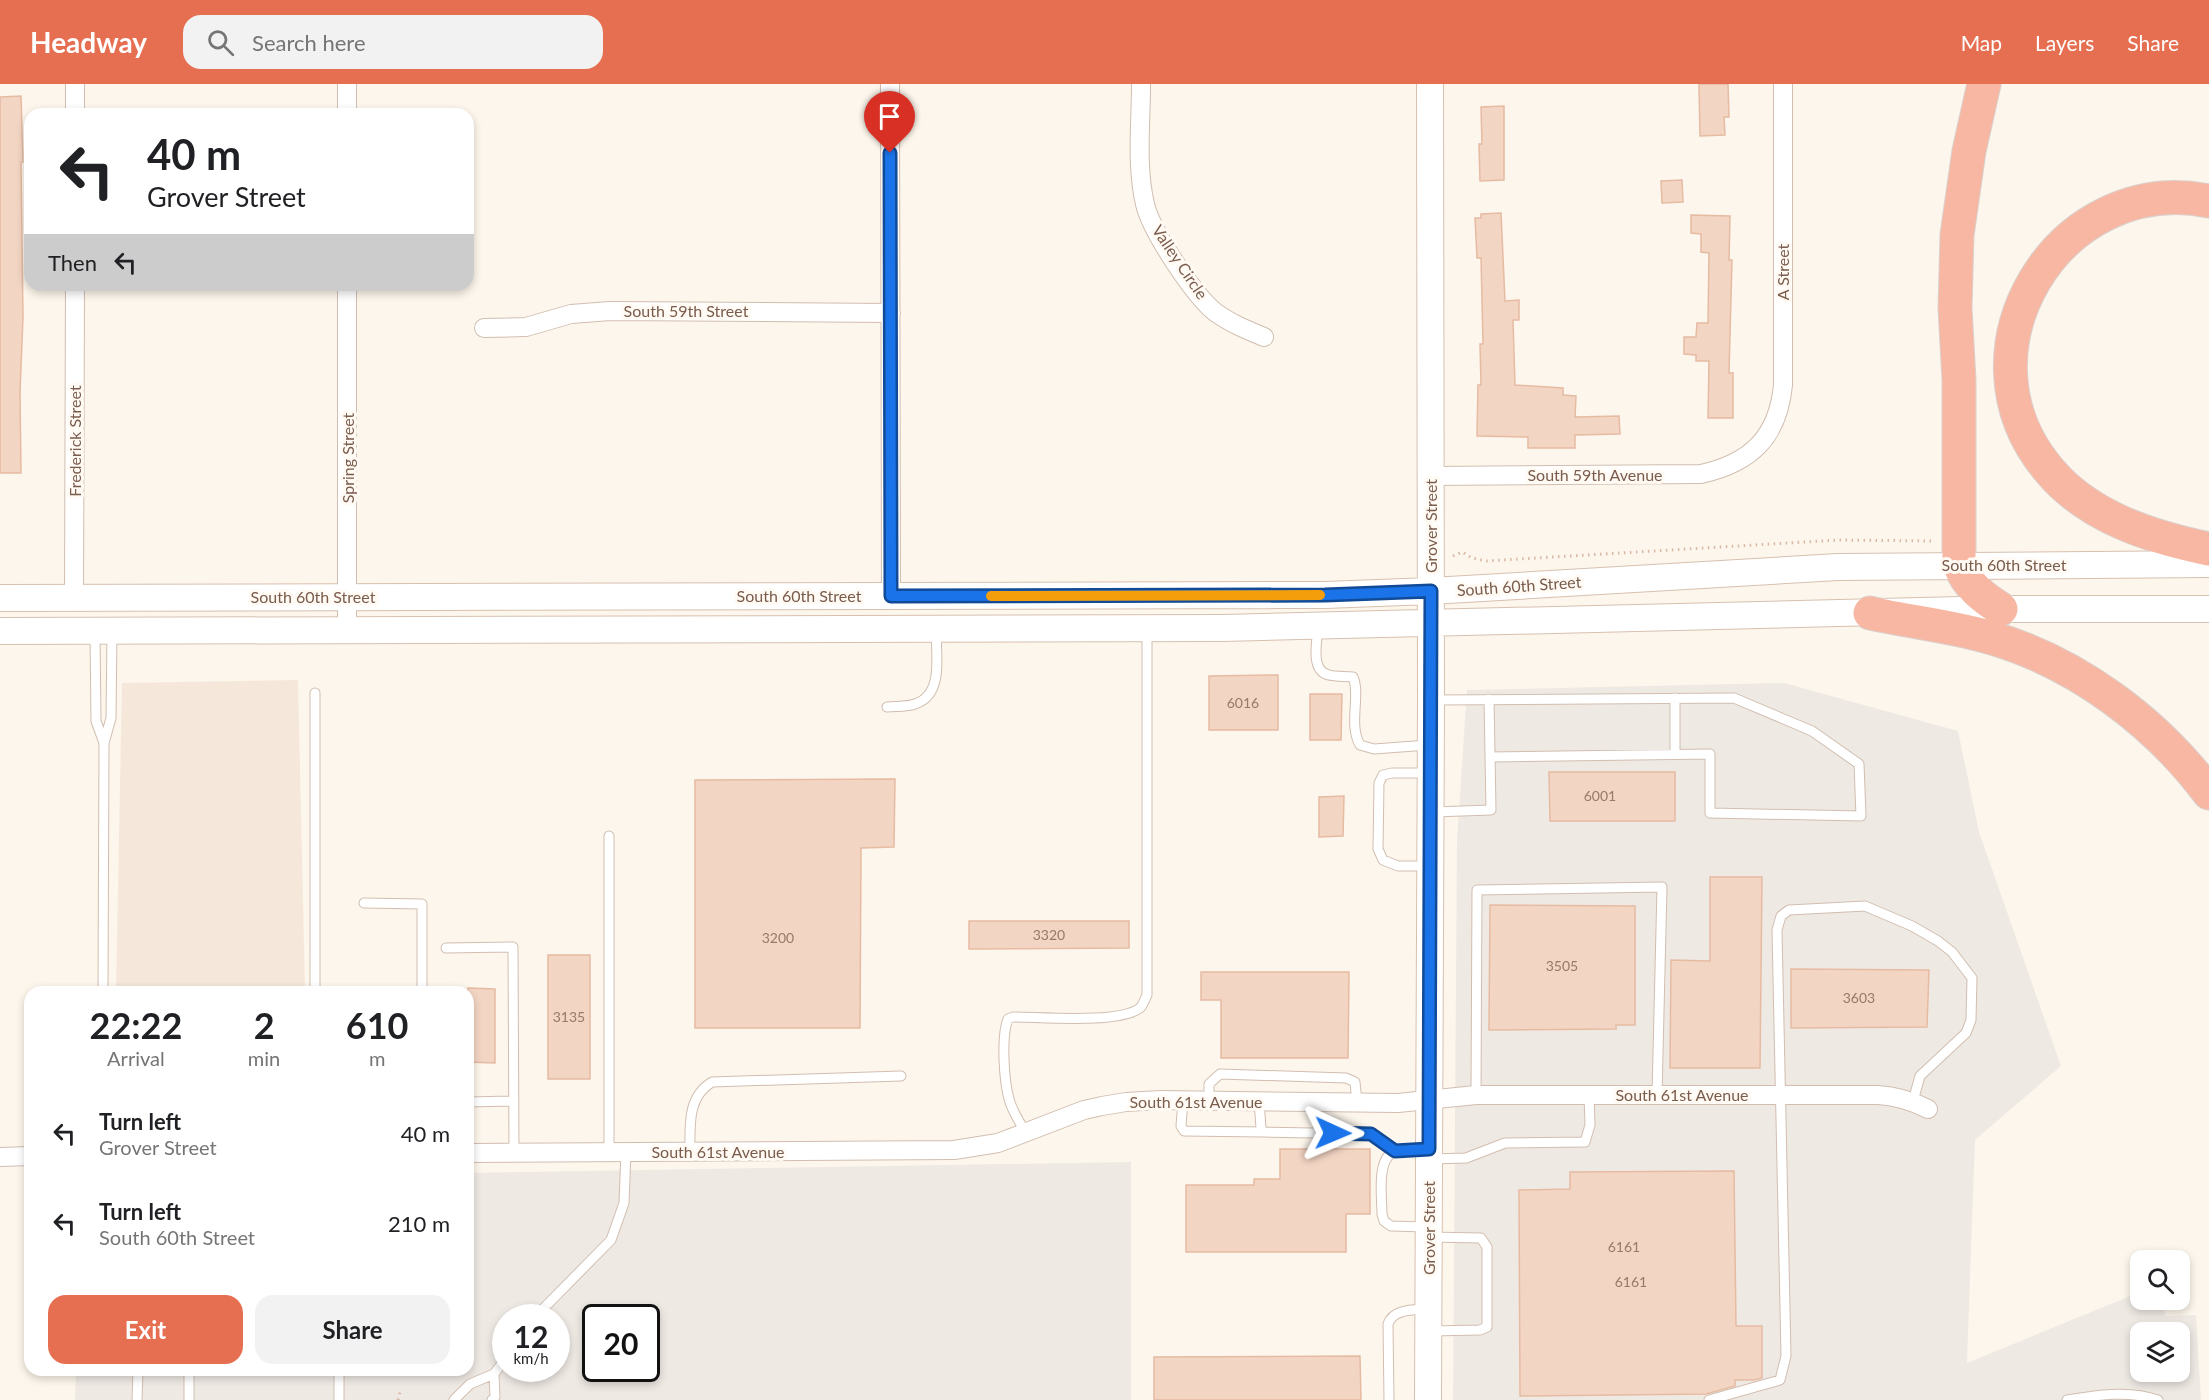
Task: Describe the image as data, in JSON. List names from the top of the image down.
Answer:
{
  "streets": {
    "main road": ["Grover Street", "South 60th Street"],
    "street": [
      "Valley Circle",
      "A Street",
      "South 59th Street",
      "Frederick Street",
      "Spring Street",
      "South 59th Avenue",
      "South 61st Avenue"
    ]
  },
  "crossings": [
    ["A Street", "South 59th Avenue"],
    ["Frederick Street", "South 60th Street"],
    ["Spring Street", "South 60th Street"],
    ["South 59th Avenue", "Grover Street"],
    ["Grover Street", "South 60th Street"],
    ["Grover Street", "South 61st Avenue"]
  ],
  "house_numbers": [
    "6016",
    "6001",
    "3320",
    "3200",
    "3505",
    "3603",
    "3135",
    "6161",
    "6161"
  ],
  "page": {
    "header": "Headway",
    "search": "Search here",
    "nav": ["Map", "Layers", "Share"],
    "turn": ["40 m", "Grover Street"],
    "then": "Then",
    "eta": [
      "22:22",
      "Arrival",
      "2",
      "min",
      "610",
      "m"
    ],
    "list": [
      {
        "name": "Turn left",
        "note": "Grover Street",
        "value": "40 m"
      },
      {
        "name": "Turn left",
        "note": "South 60th Street",
        "value": "210 m"
      }
    ],
    "buttons": ["Exit", "Share"],
    "speed": "12 km/h",
    "limit": "20"
  }
}
